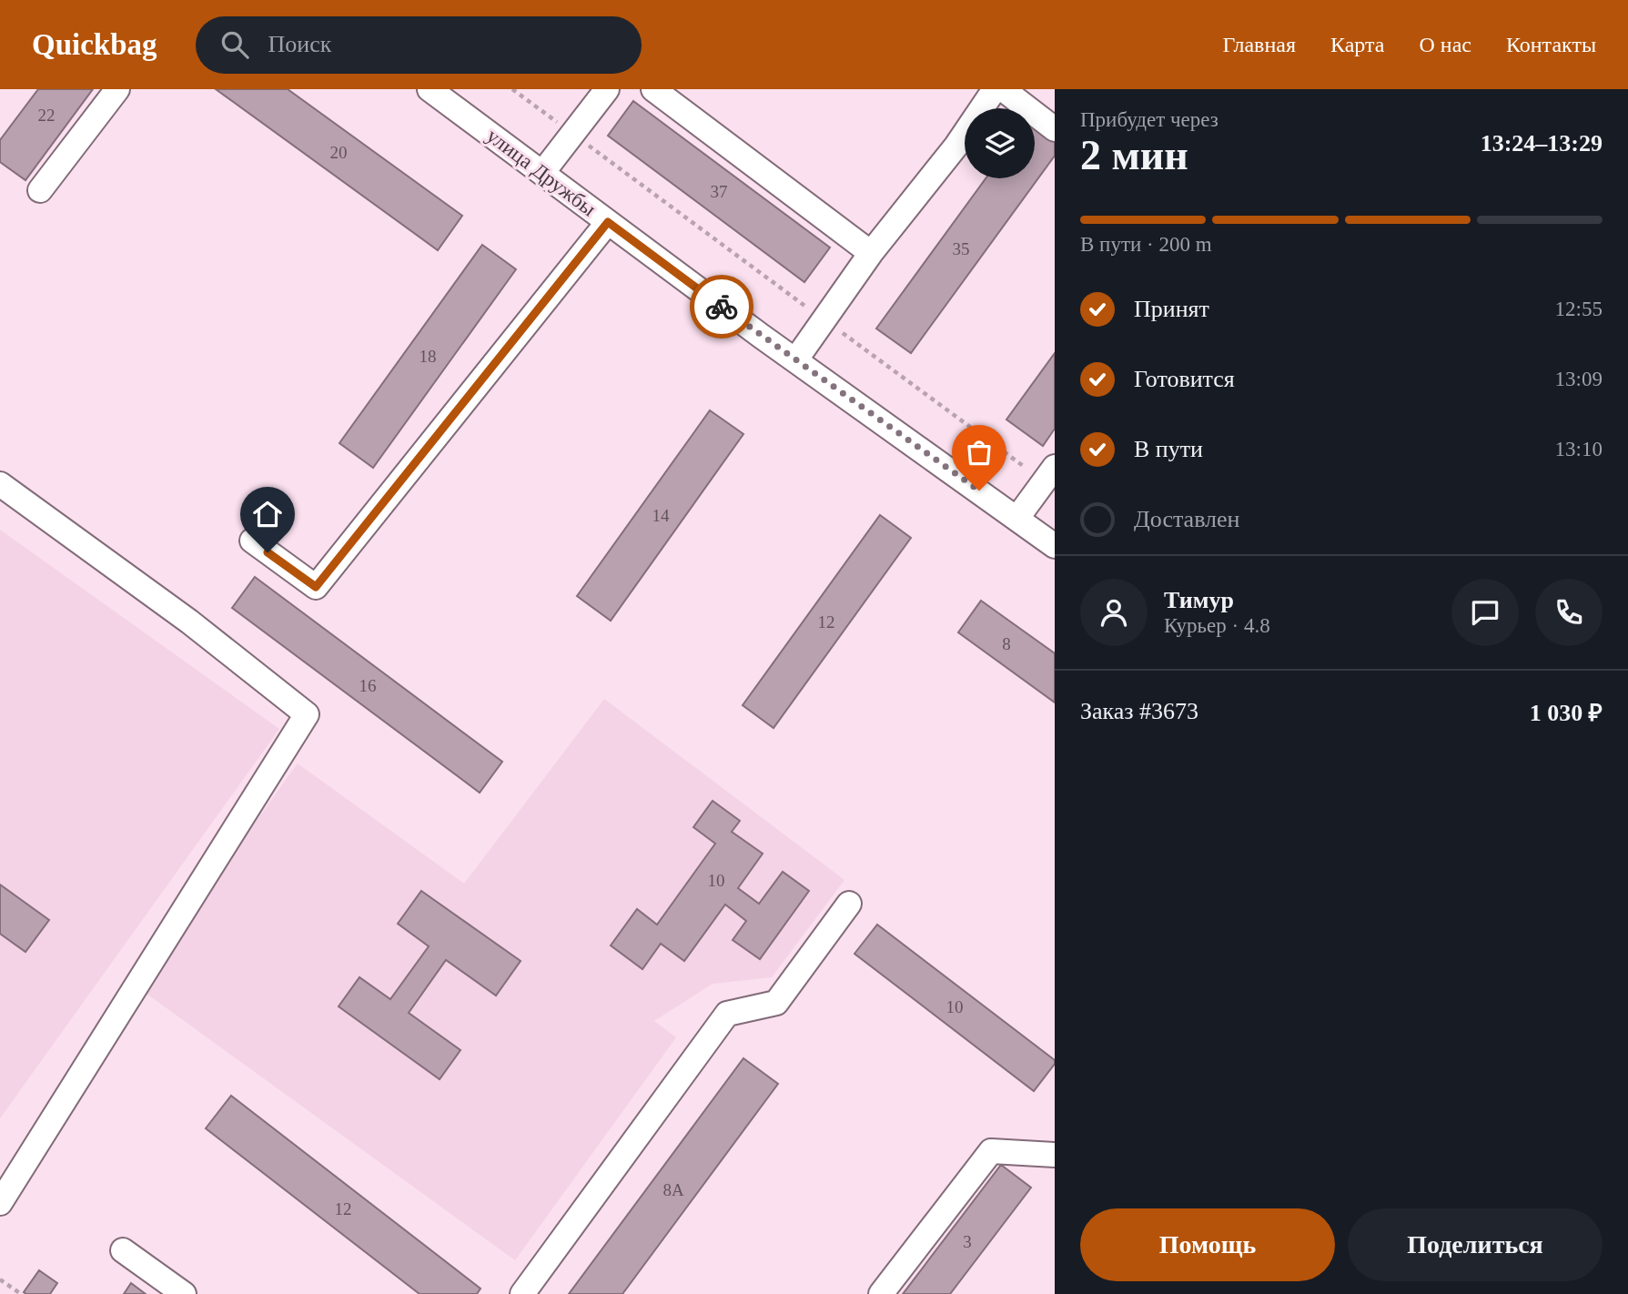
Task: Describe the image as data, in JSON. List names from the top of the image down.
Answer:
{
  "streets": {
    "street": ["улица Дружбы"]
  },
  "house_numbers": [
    "22",
    "20",
    "37",
    "35",
    "18",
    "14",
    "12",
    "8",
    "16",
    "10",
    "10",
    "8А",
    "12",
    "3"
  ],
  "page": {
    "header": "Quickbag",
    "search": "Поиск",
    "nav": [
      "Главная",
      "Карта",
      "О нас",
      "Контакты"
    ],
    "heading": ["2 мин", "Прибудет через", "13:24–13:29"],
    "panel": [
      "Тимур",
      "Курьер · 4.8",
      "Заказ #3673",
      "1 030 ₽"
    ],
    "bar": "В пути · 200 m",
    "list": [
      ["Принят", "12:55"],
      ["Готовится", "13:09"],
      ["В пути", "13:10"],
      "Доставлен"
    ],
    "buttons": ["Помощь", "Поделиться"]
  }
}
